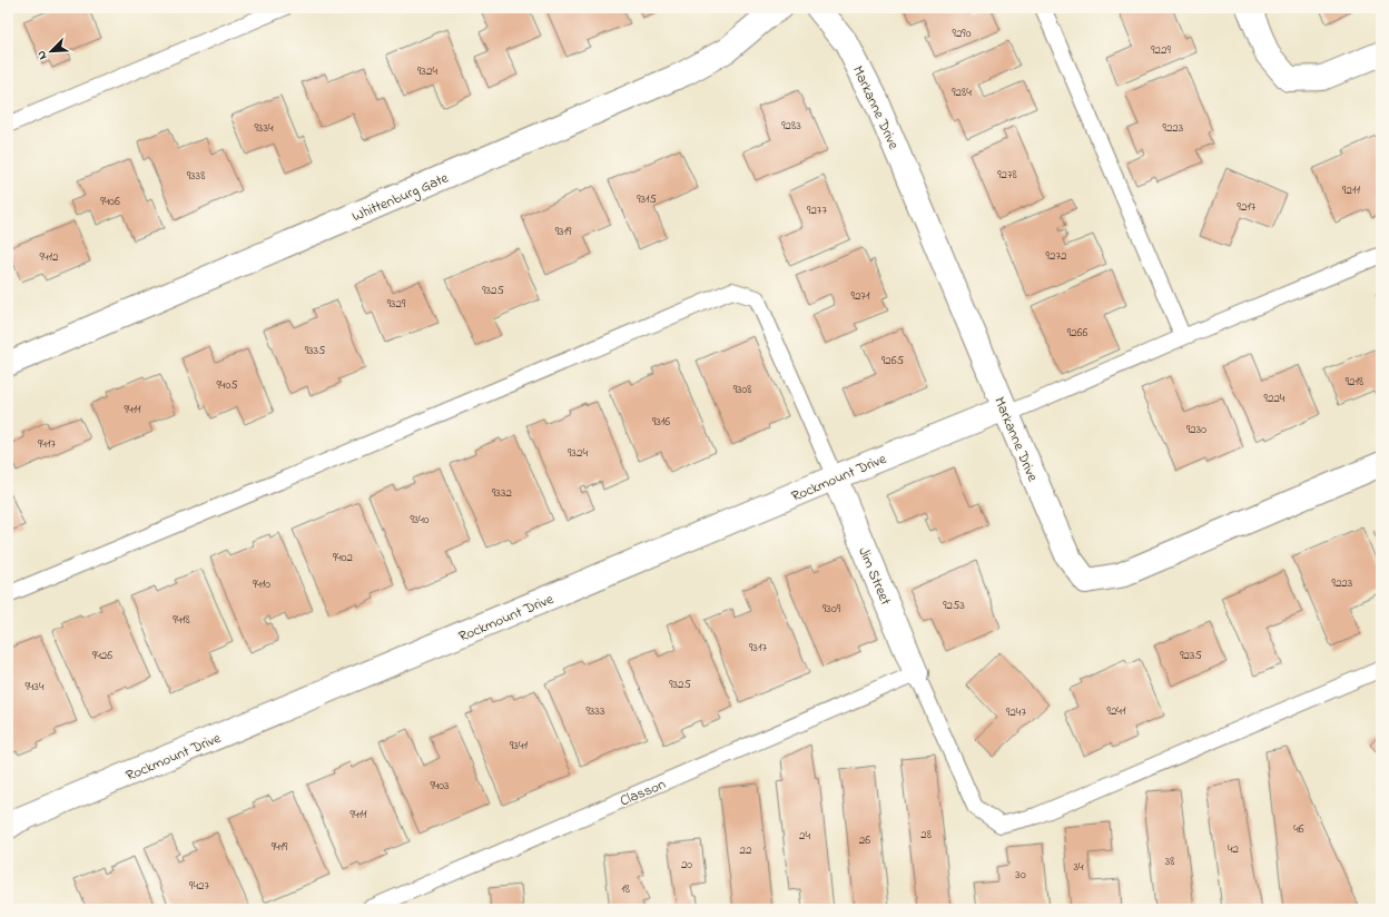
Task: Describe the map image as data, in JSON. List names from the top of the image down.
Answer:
{
  "streets": {
    "street": [
      "Markanne Drive",
      "Whittenburg Gate",
      "Rockmount Drive",
      "Jim Street"
    ],
    "lane": ["Classon"]
  },
  "crossings": [
    ["Markanne Drive", "Rockmount Drive"],
    ["Rockmount Drive", "Jim Street"],
    ["Jim Street", "Classon"]
  ],
  "house_numbers": [
    "9290",
    "9229",
    "9324",
    "9284",
    "9283",
    "9334",
    "9223",
    "9278",
    "9338",
    "9211",
    "9315",
    "9406",
    "9217",
    "9277",
    "9319",
    "9272",
    "9412",
    "9325",
    "9271",
    "9329",
    "9266",
    "9335",
    "9265",
    "9218",
    "9405",
    "9308",
    "9224",
    "9411",
    "9316",
    "9230",
    "9417",
    "9324",
    "9332",
    "9340",
    "9402",
    "9223",
    "9410",
    "9253",
    "9309",
    "9418",
    "9317",
    "9426",
    "9235",
    "9325",
    "9434",
    "9333",
    "9241",
    "9247",
    "9341",
    "9403",
    "9411",
    "46",
    "28",
    "24",
    "26",
    "9419",
    "42",
    "22",
    "38",
    "20",
    "34",
    "30",
    "9427",
    "18"
  ],
  "north": "bottom left"
}
